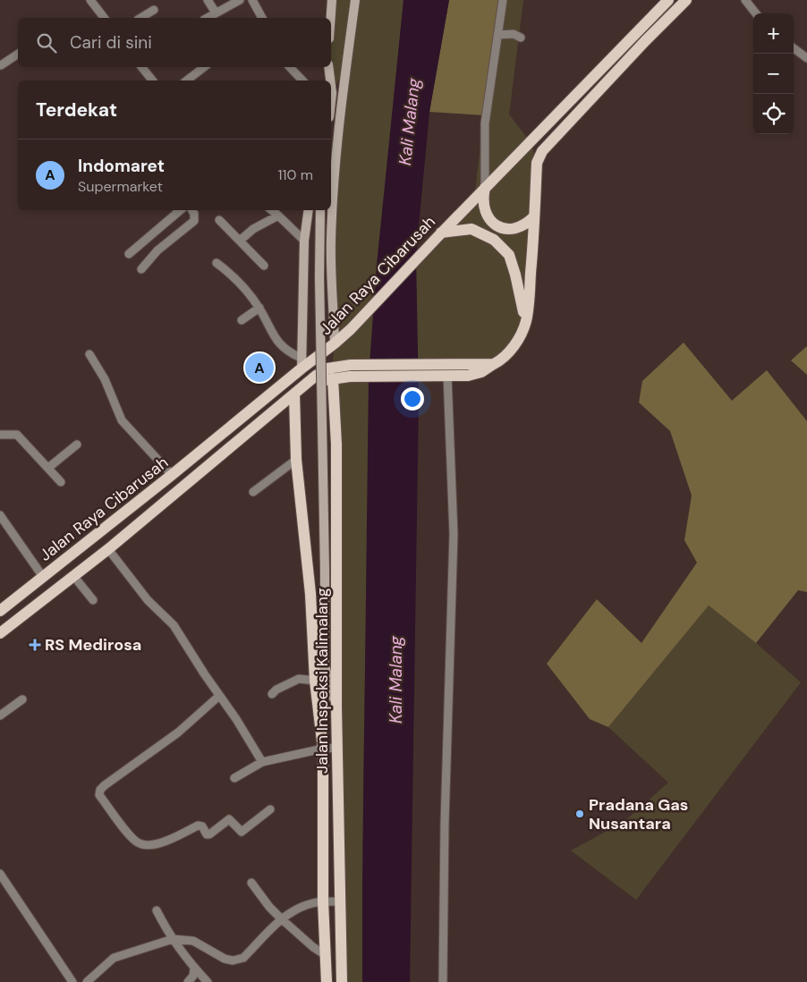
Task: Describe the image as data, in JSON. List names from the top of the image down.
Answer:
{
  "streets": {
    "main road": ["Jalan Raya Cibarusah", "Jalan Inspeksi Kalimalang"]
  },
  "crossings": [
    ["Jalan Raya Cibarusah", "Jalan Inspeksi Kalimalang"]
  ],
  "water": ["Kali Malang"],
  "places": {
    "health": ["RS Medirosa"],
    "other": ["Pradana Gas Nusantara"]
  },
  "page": {
    "map_buttons": ["+", "−"],
    "search": "Cari di sini",
    "heading": "Terdekat",
    "list": [
      {
        "mark": "A",
        "name": "Indomaret",
        "note": "Supermarket",
        "value": "110 m"
      }
    ],
    "pins": "A"
  }
}
